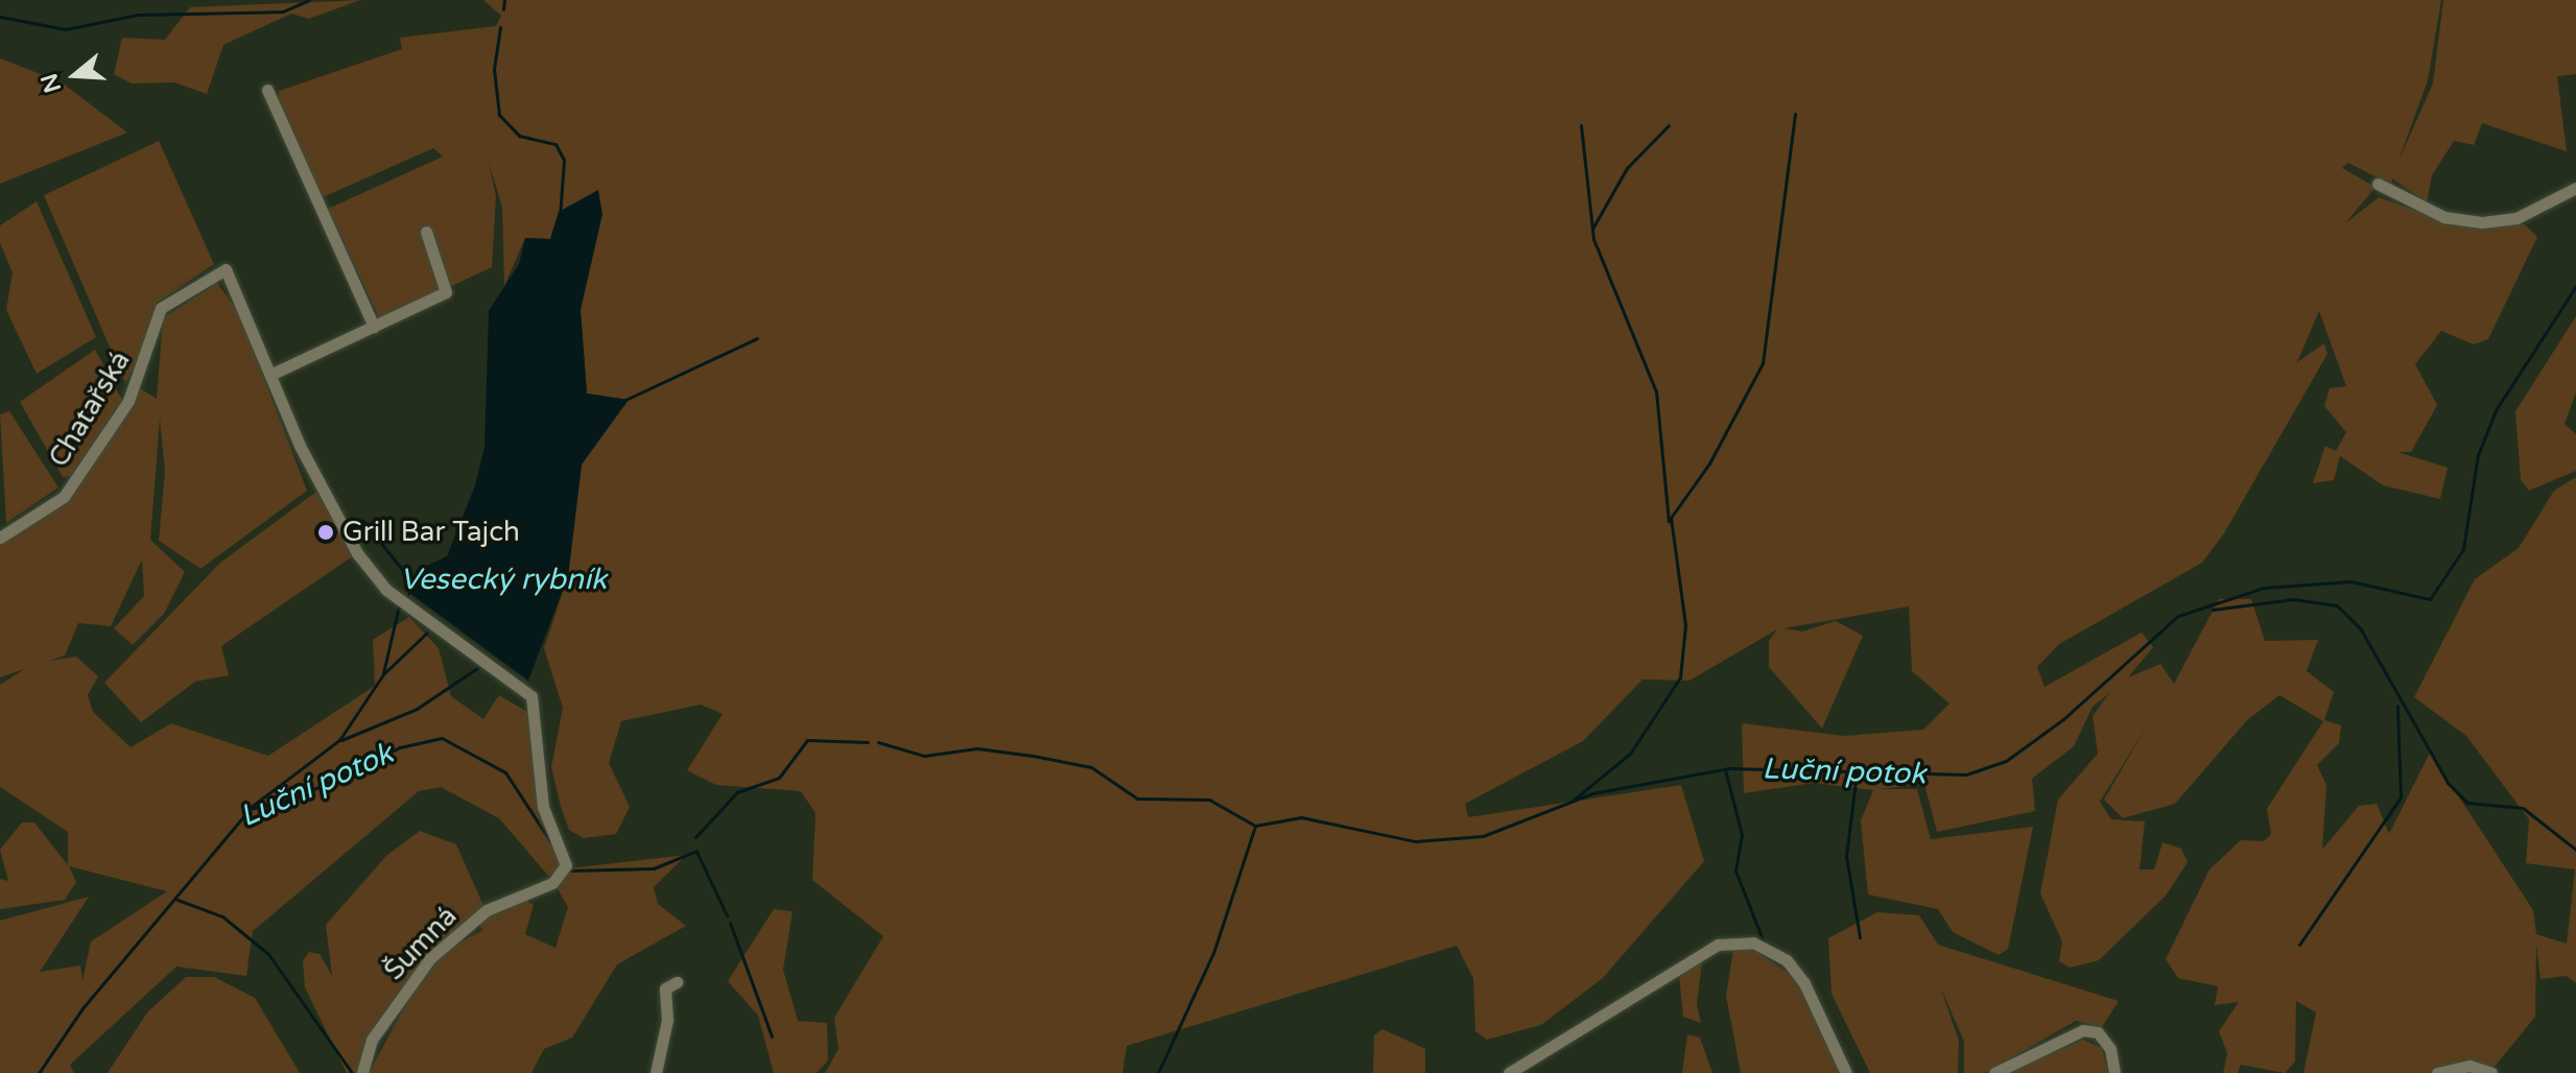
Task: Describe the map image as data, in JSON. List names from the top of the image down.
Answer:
{
  "streets": {
    "street": ["Chatařská", "Šumná"]
  },
  "crossings": [
    ["Chatařská", "Šumná"]
  ],
  "water": ["Vesecký rybník", "Luční potok"],
  "places": ["Grill Bar Tajch"],
  "north": "left"
}
